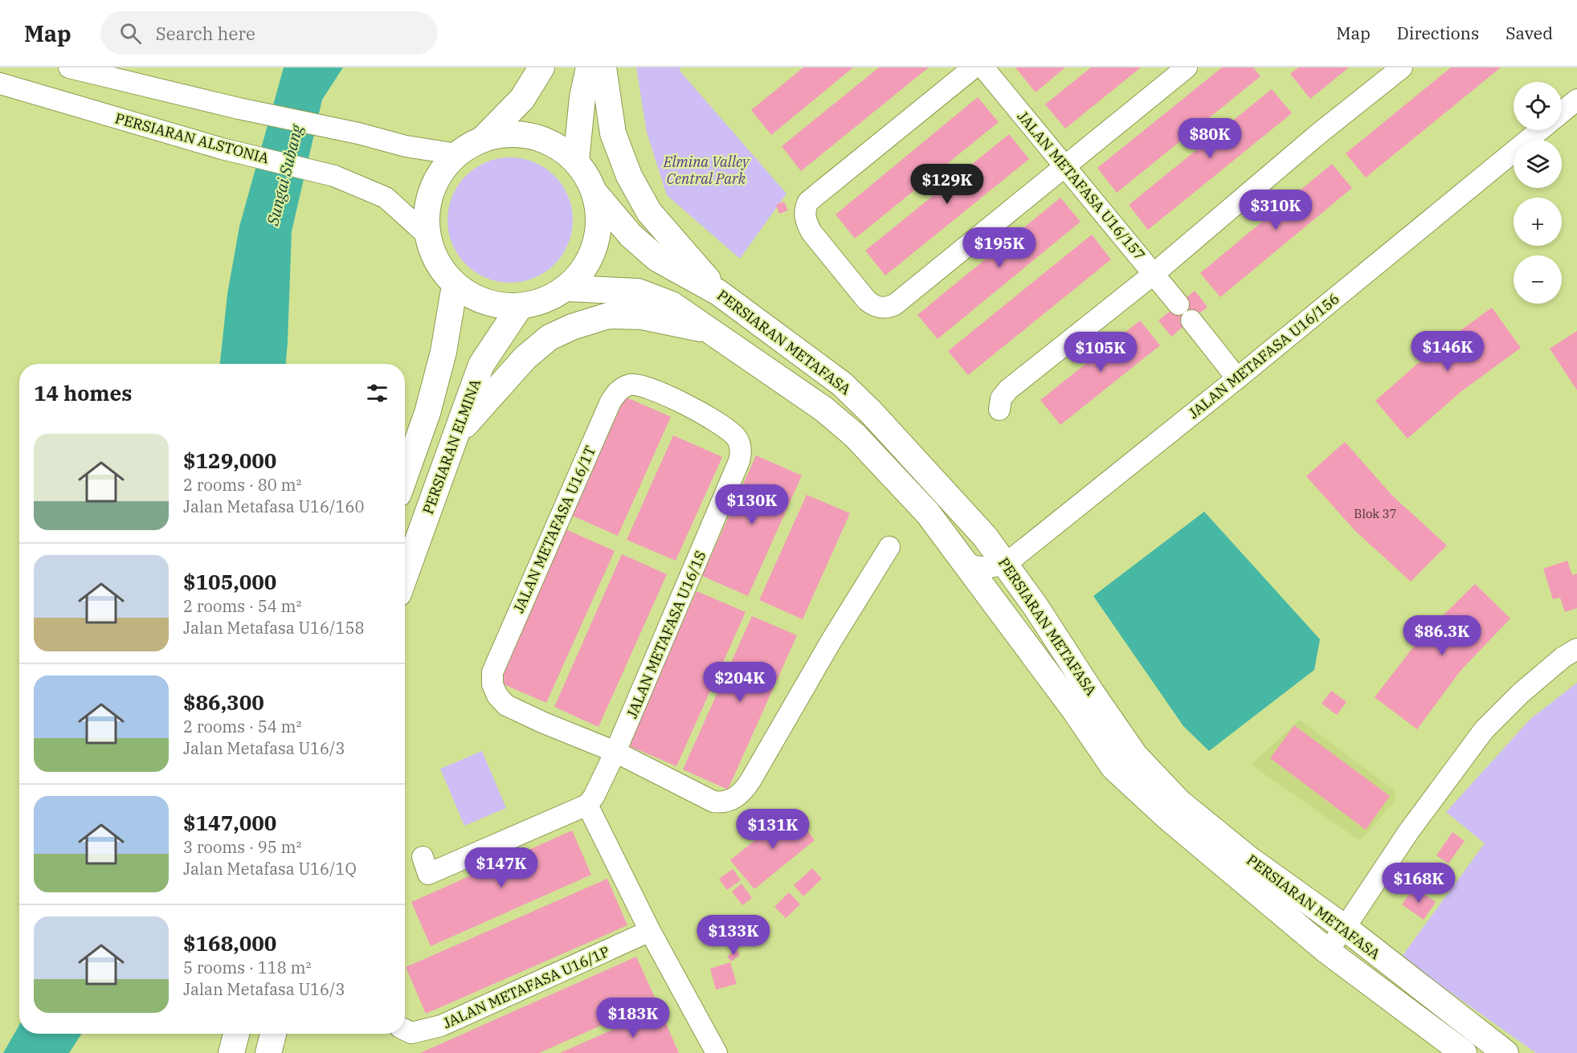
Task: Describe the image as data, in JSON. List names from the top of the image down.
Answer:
{
  "streets": {
    "main road": ["PERSIARAN METAFASA", "PERSIARAN ELMINA"],
    "street": [
      "PERSIARAN ALSTONIA",
      "JALAN METAFASA U16/157",
      "JALAN METAFASA U16/156",
      "JALAN METAFASA U16/1T",
      "JALAN METAFASA U16/1S",
      "JALAN METAFASA U16/1P"
    ]
  },
  "crossings": [
    ["PERSIARAN METAFASA", "JALAN METAFASA U16/156"],
    ["JALAN METAFASA U16/1T", "JALAN METAFASA U16/1S"]
  ],
  "water": ["Sungai Subang"],
  "parks": ["Elmina Valley Central Park"],
  "house_numbers": ["Blok 37"],
  "page": {
    "header": "Map",
    "search": "Search here",
    "nav": ["Map", "Directions", "Saved"],
    "map_buttons": ["+", "−"],
    "price": [
      "$80K",
      "$129K",
      "$310K",
      "$195K",
      "$146K",
      "$105K",
      "$130K",
      "$86.3K",
      "$204K",
      "$131K",
      "$147K",
      "$168K",
      "$133K",
      "$183K"
    ],
    "heading": "14 homes",
    "list": [
      {
        "name": "$129,000",
        "note": "2 rooms · 80 m² · Jalan Metafasa U16/160"
      },
      {
        "name": "$105,000",
        "note": "2 rooms · 54 m² · Jalan Metafasa U16/158"
      },
      {
        "name": "$86,300",
        "note": "2 rooms · 54 m² · Jalan Metafasa U16/3"
      },
      {
        "name": "$147,000",
        "note": "3 rooms · 95 m² · Jalan Metafasa U16/1Q"
      },
      {
        "name": "$168,000",
        "note": "5 rooms · 118 m² · Jalan Metafasa U16/3"
      }
    ]
  }
}
